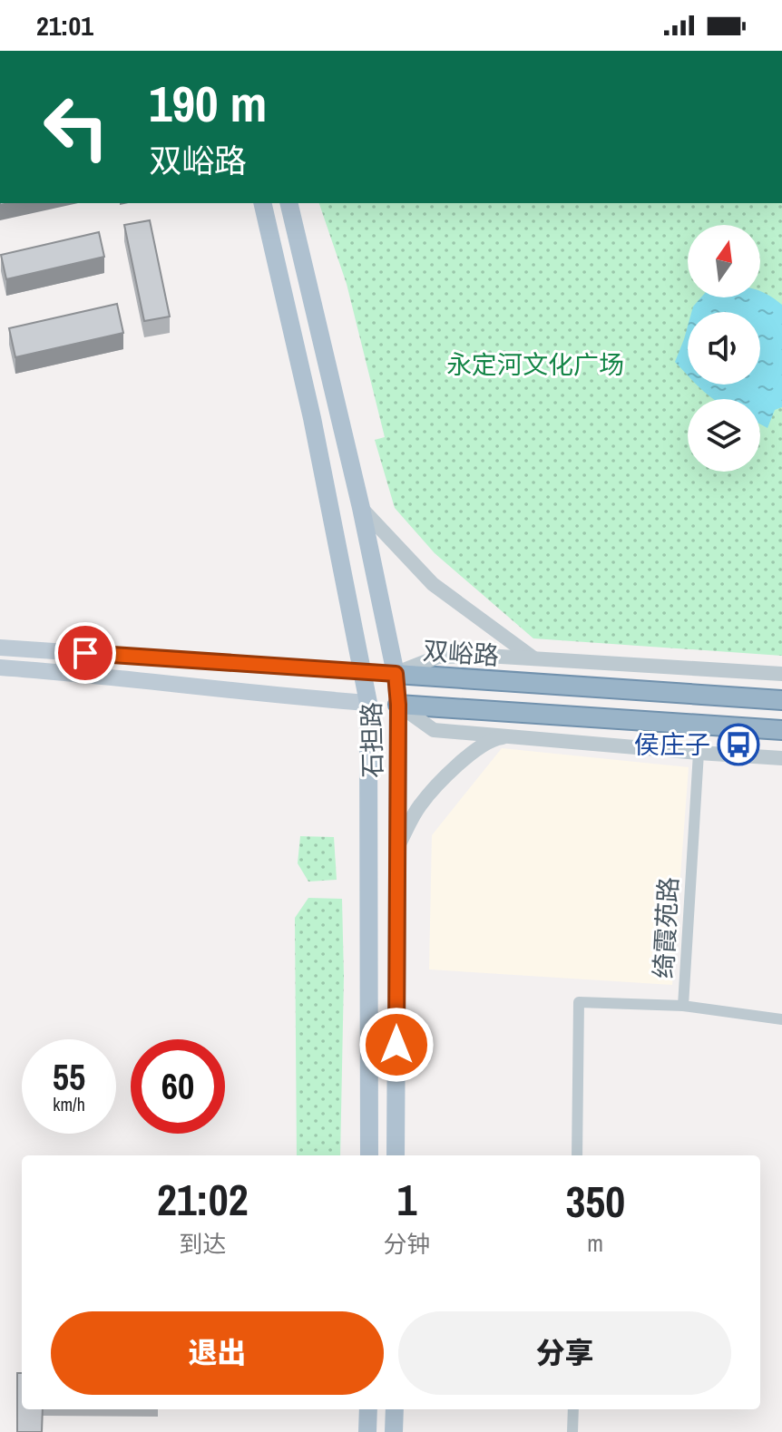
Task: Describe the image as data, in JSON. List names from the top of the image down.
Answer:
{
  "streets": {
    "highway": ["双峪路"],
    "main road": ["石担路"],
    "street": ["绮霞苑路"]
  },
  "crossings": [
    ["双峪路", "石担路"]
  ],
  "parks": ["永定河文化广场"],
  "places": {
    "bus stop": ["侯庄子"]
  },
  "north": "top",
  "page": {
    "status": "21:01",
    "turn": ["190 m", "双峪路"],
    "speed": "55 km/h",
    "limit": "60",
    "eta": [
      "21:02",
      "到达",
      "1",
      "分钟",
      "350",
      "m"
    ],
    "buttons": ["退出", "分享"]
  }
}
